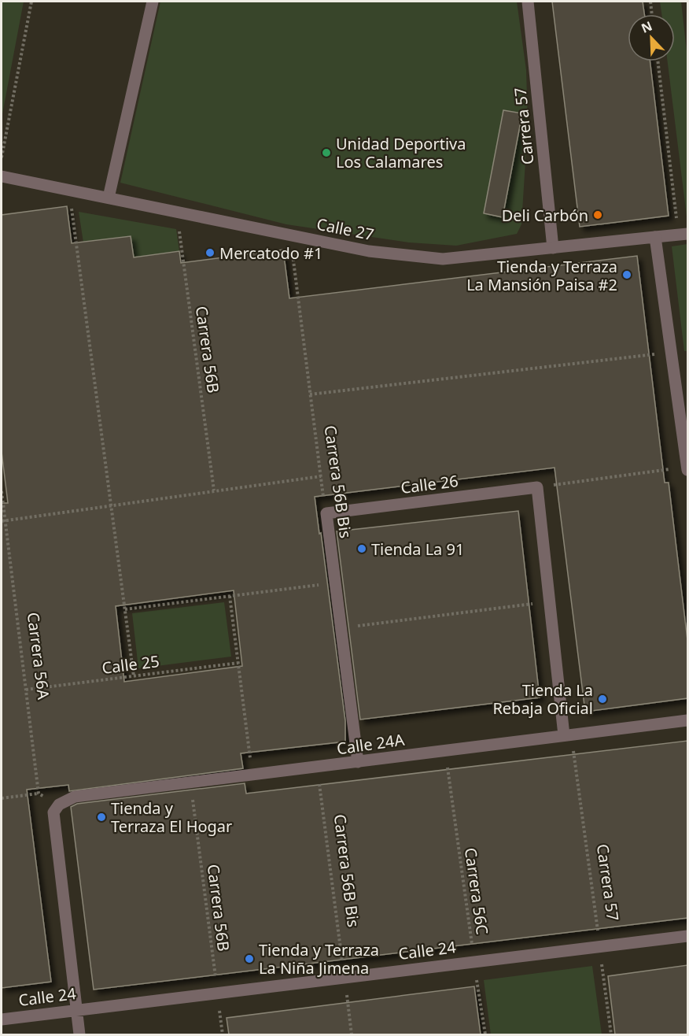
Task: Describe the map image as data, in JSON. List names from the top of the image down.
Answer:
{
  "streets": {
    "street": [
      "Carrera 57",
      "Calle 27",
      "Carrera 56B Bis",
      "Calle 26",
      "Calle 24A",
      "Calle 24"
    ],
    "path": [
      "Carrera 56B",
      "Carrera 56A",
      "Calle 25",
      "Carrera 56C"
    ]
  },
  "crossings": [
    ["Carrera 57", "Calle 27"],
    ["Carrera 57", "Calle 24A"],
    ["Carrera 57", "Calle 24"],
    ["Calle 27", "Carrera 56B"],
    ["Calle 27", "Carrera 56B Bis"],
    ["Carrera 56B", "Calle 24A"],
    ["Carrera 56B", "Calle 24"],
    ["Carrera 56B Bis", "Calle 26"],
    ["Carrera 56B Bis", "Calle 24A"],
    ["Carrera 56B Bis", "Calle 24"],
    ["Carrera 56A", "Calle 25"],
    ["Calle 24A", "Carrera 56C"],
    ["Carrera 56C", "Calle 24"]
  ],
  "places": [
    "Unidad Deportiva Los Calamares",
    "Deli Carbón",
    "Mercatodo #1",
    "Tienda y Terraza La Mansión Paisa #2",
    "Tienda La 91",
    "Tienda La Rebaja Oficial",
    "Tienda y Terraza El Hogar",
    "Tienda y Terraza La Niña Jimena"
  ],
  "north": "top left"
}
